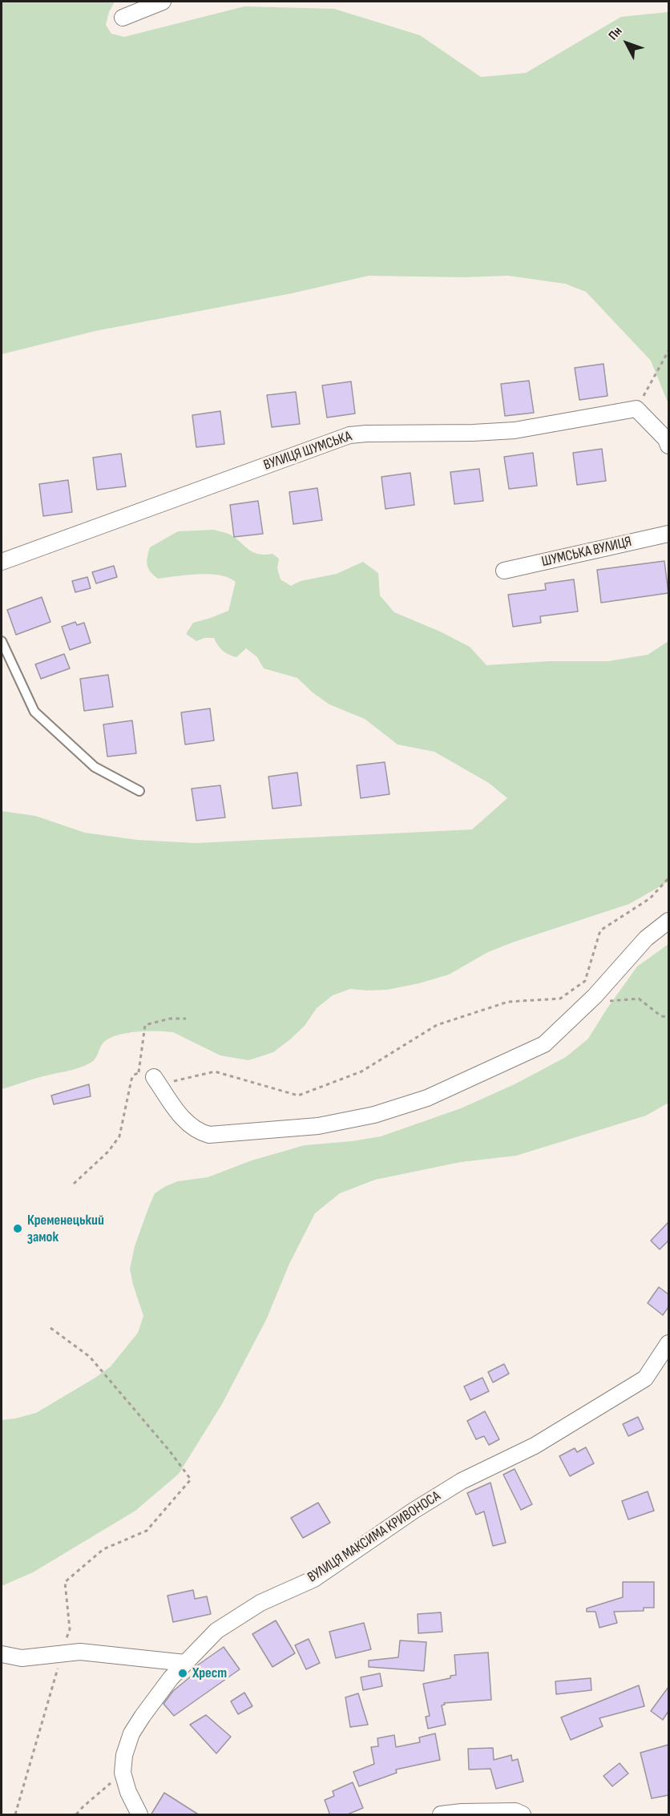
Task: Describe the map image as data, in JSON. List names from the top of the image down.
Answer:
{
  "streets": {
    "street": ["ВУЛИЦЯ ШУМСЬКА", "ШУМСЬКА ВУЛИЦЯ", "ВУЛИЦЯ МАКСИМА КРИВОНОСА"]
  },
  "places": ["Кременецький замок", "Хрест"],
  "north": "top left"
}
